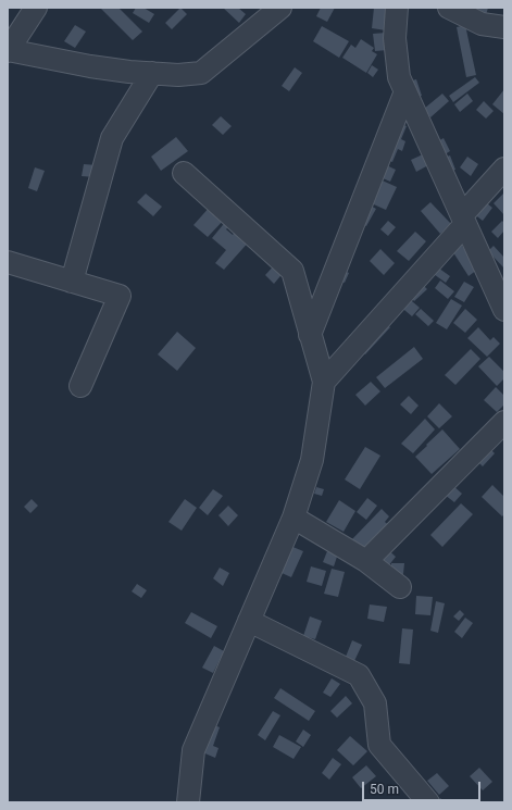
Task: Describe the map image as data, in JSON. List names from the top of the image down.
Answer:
{
  "scale_bar": "50 m"
}
